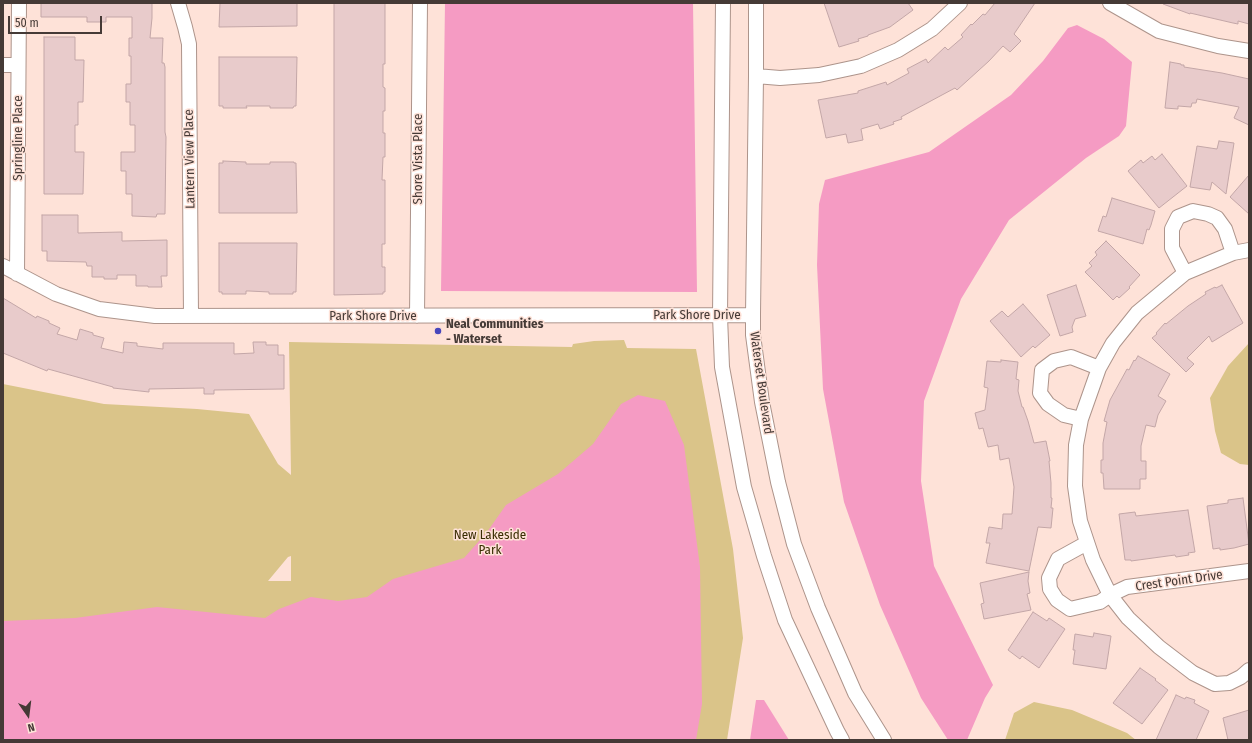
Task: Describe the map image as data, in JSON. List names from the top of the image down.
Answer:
{
  "streets": {
    "street": [
      "Springline Place",
      "Lantern View Place",
      "Shore Vista Place",
      "Park Shore Drive",
      "Waterset Boulevard",
      "Crest Point Drive"
    ]
  },
  "crossings": [
    ["Springline Place", "Park Shore Drive"],
    ["Lantern View Place", "Park Shore Drive"],
    ["Shore Vista Place", "Park Shore Drive"],
    ["Park Shore Drive", "Waterset Boulevard"]
  ],
  "parks": ["New Lakeside Park"],
  "places": ["Neal Communities - Waterset"],
  "scale_bar": "50 m",
  "north": "bottom"
}
